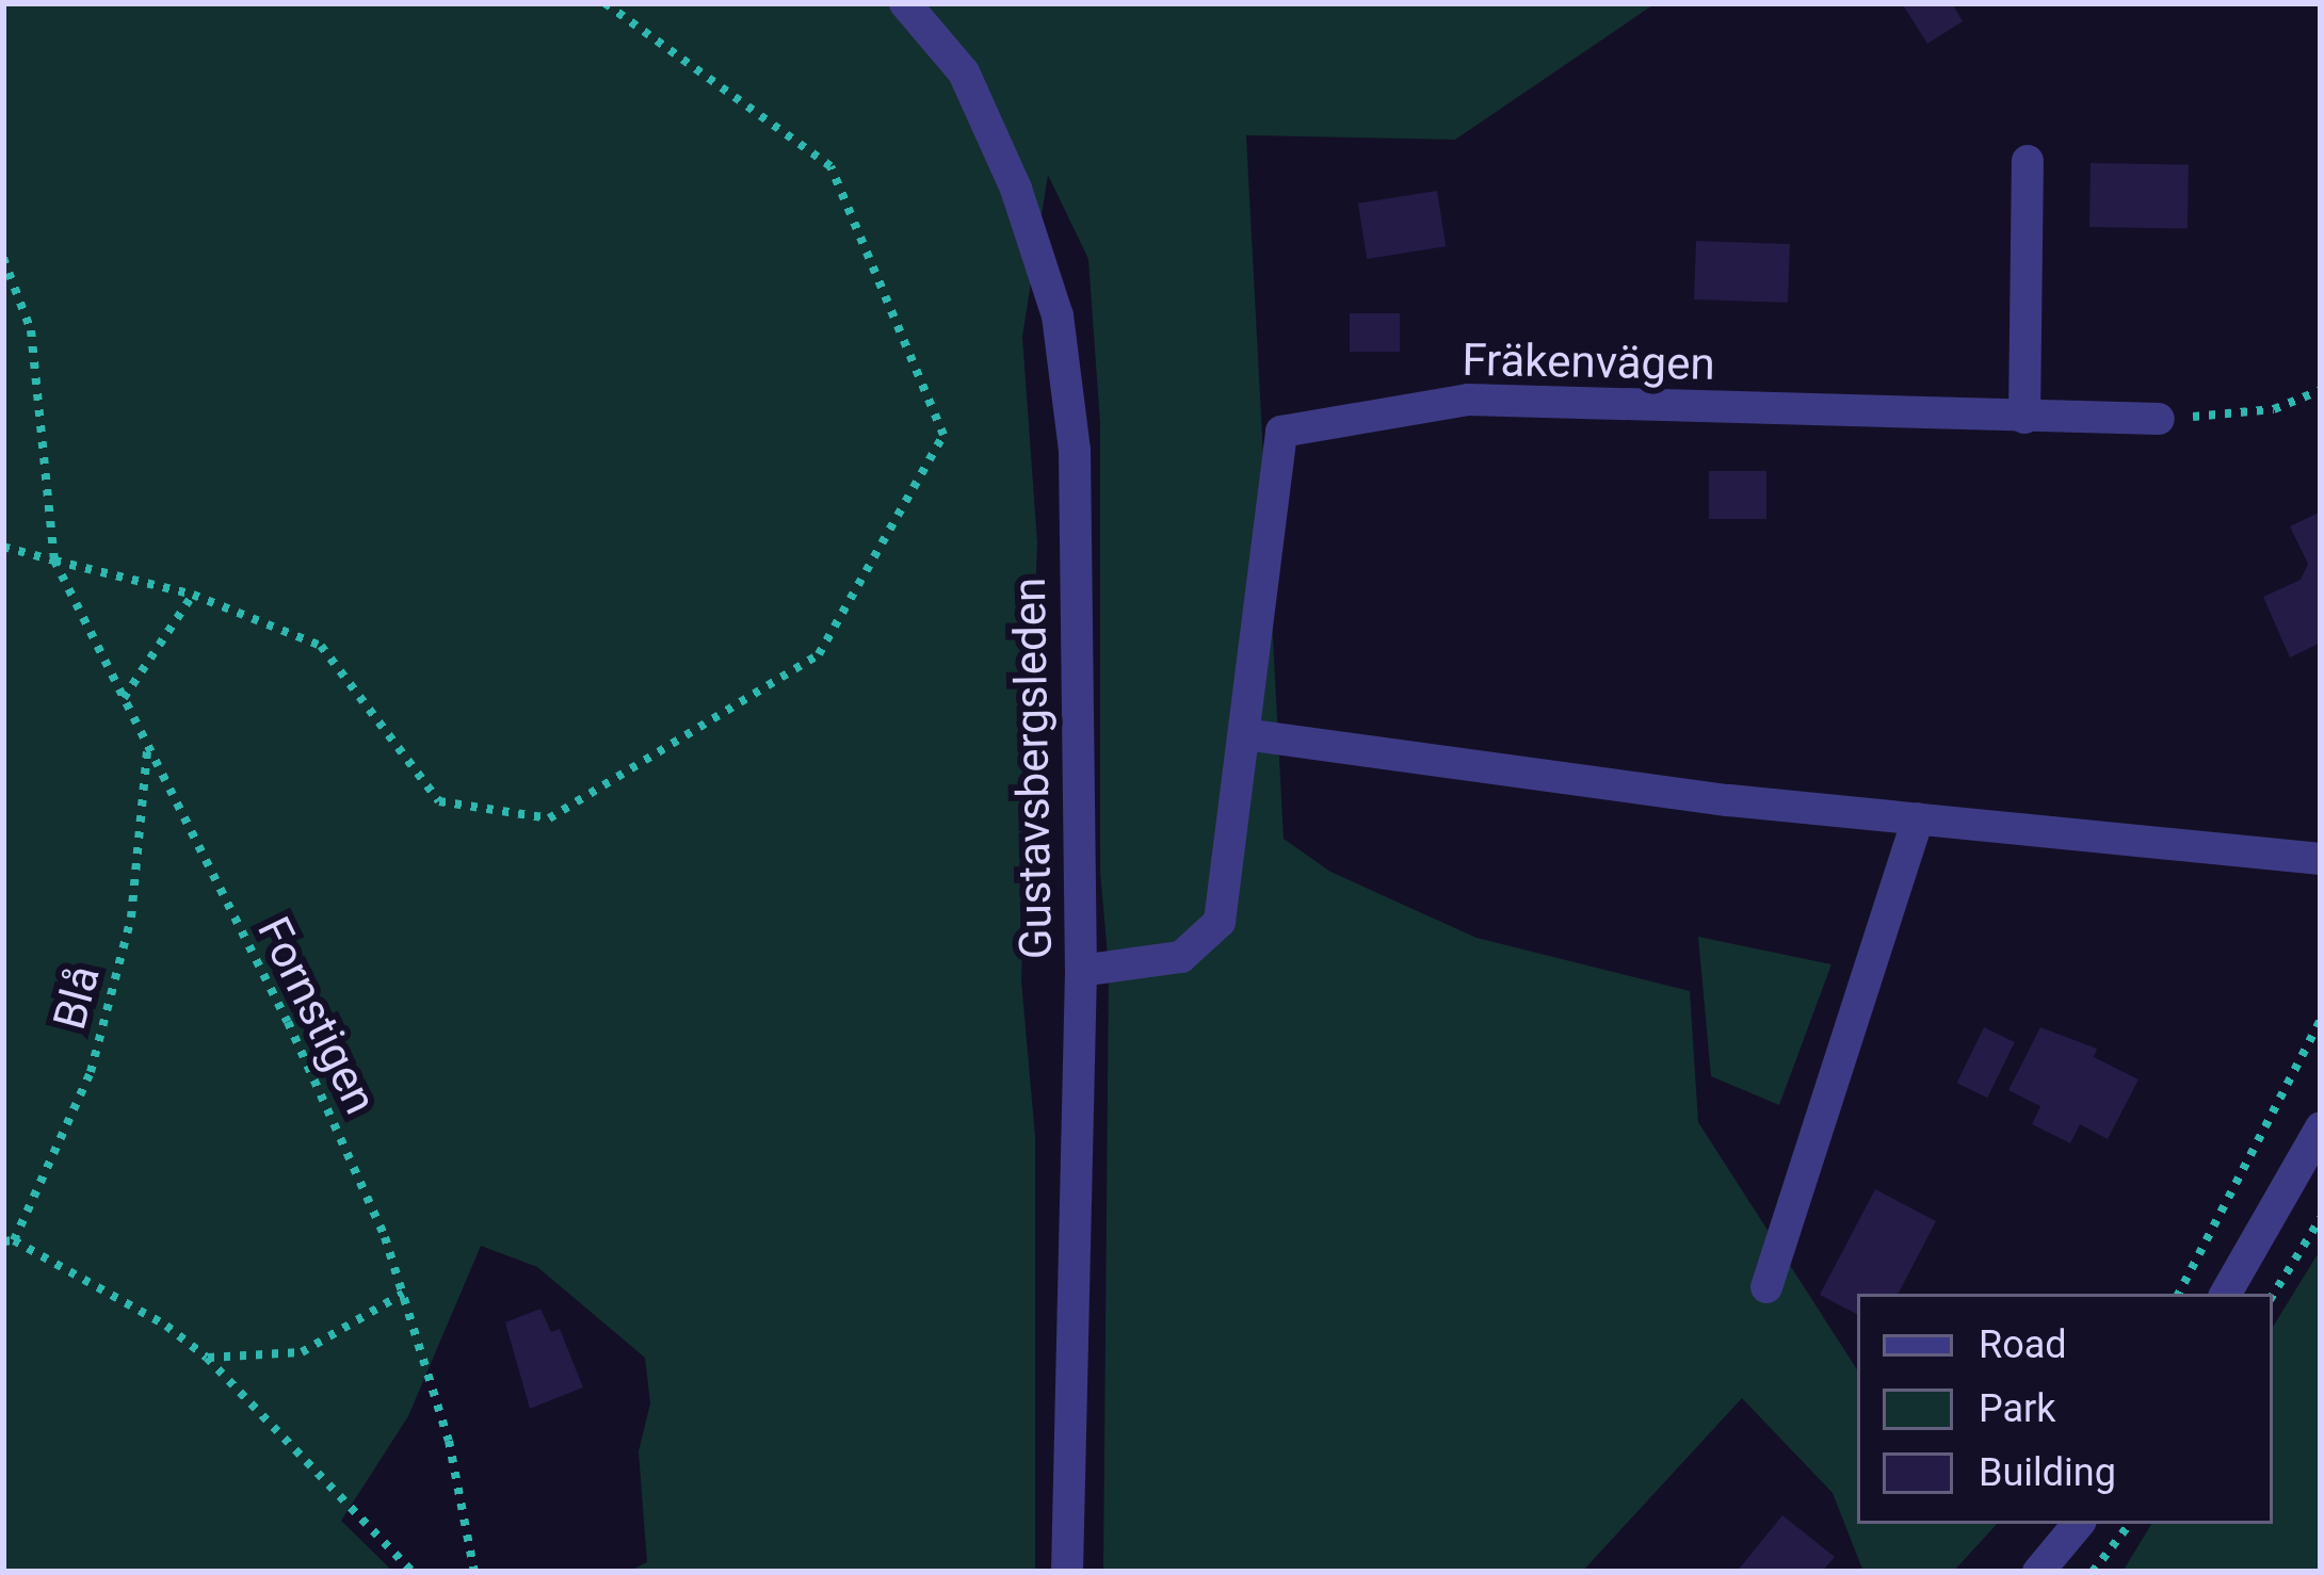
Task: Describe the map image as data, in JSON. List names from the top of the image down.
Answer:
{
  "streets": {
    "street": ["Fräkenvägen", "Gustavsbergsleden"],
    "path": ["Blå", "Fornstigen"]
  },
  "crossings": [
    ["Fräkenvägen", "Gustavsbergsleden"],
    ["Blå", "Fornstigen"]
  ],
  "legend": ["Road", "Park", "Building"]
}
